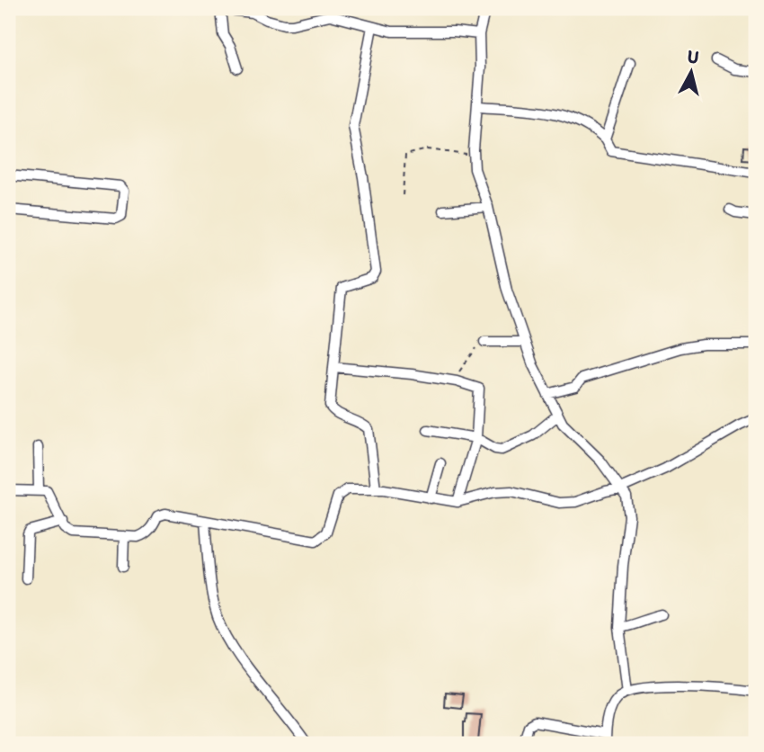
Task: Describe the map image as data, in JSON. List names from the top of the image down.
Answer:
{
  "north": "top"
}
